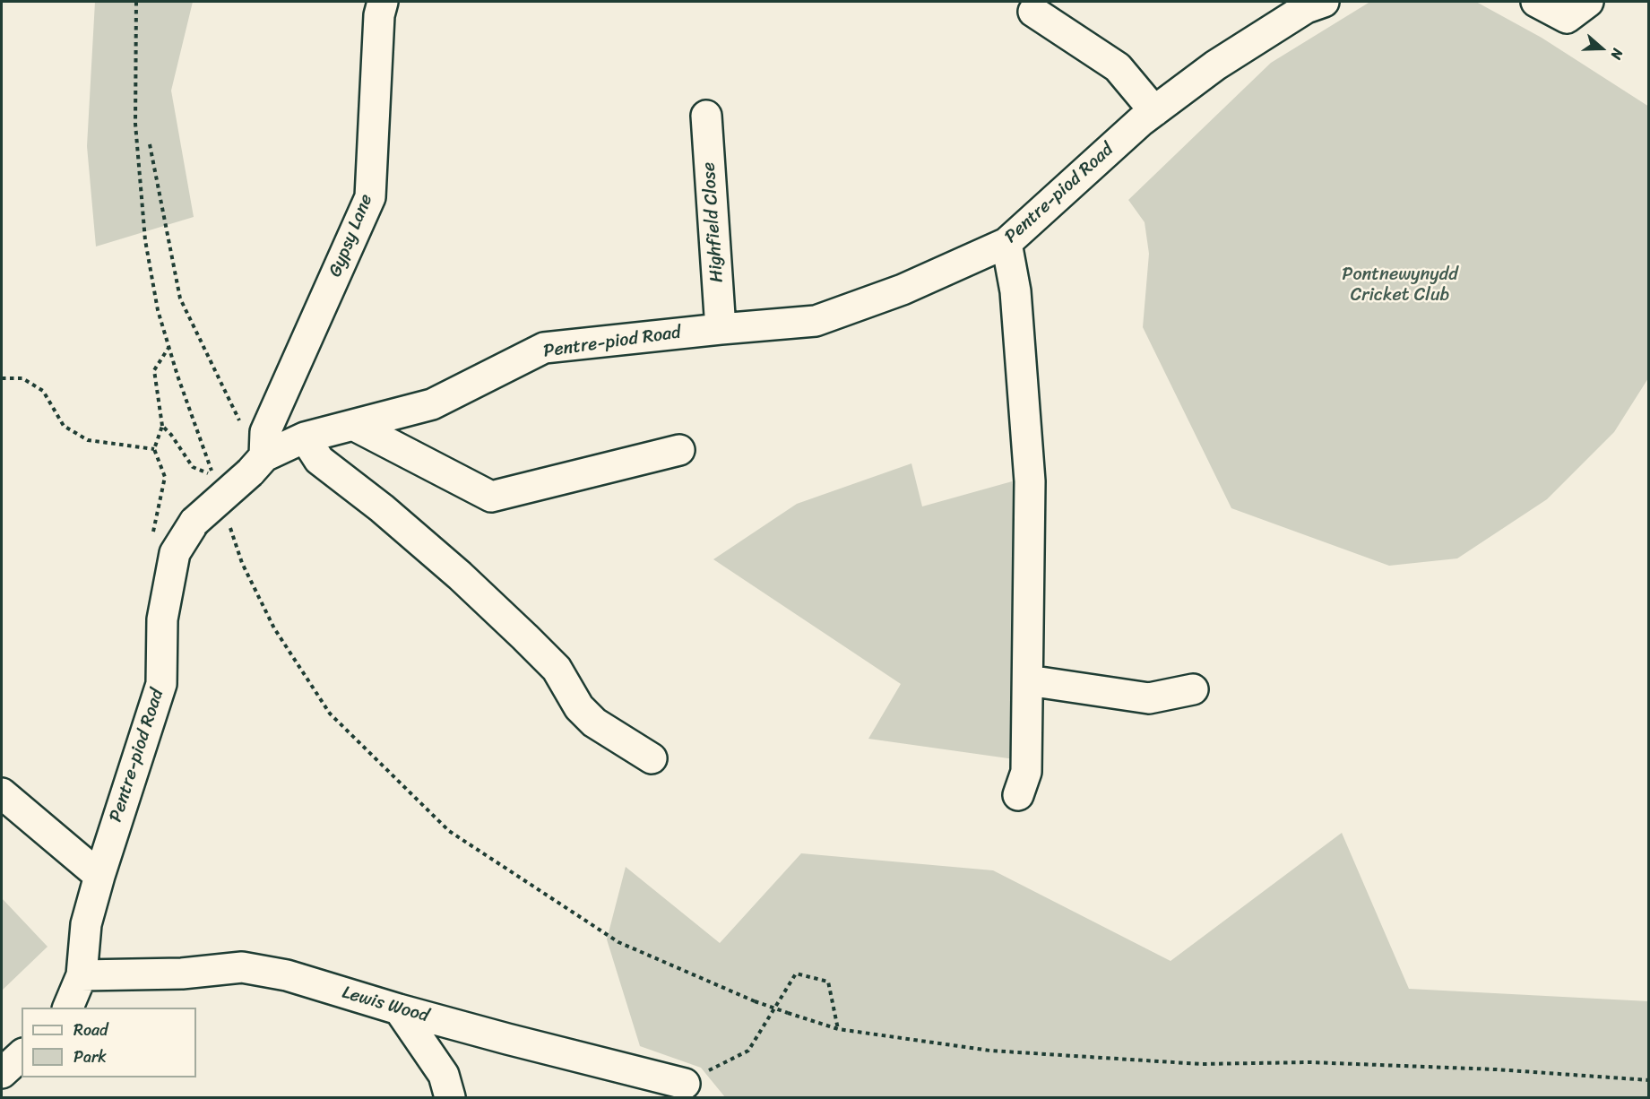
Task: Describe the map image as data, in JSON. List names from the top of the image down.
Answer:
{
  "streets": {
    "street": [
      "Pentre-piod Road",
      "Highfield Close",
      "Gypsy Lane",
      "Lewis Wood"
    ]
  },
  "crossings": [
    ["Pentre-piod Road", "Highfield Close"],
    ["Pentre-piod Road", "Gypsy Lane"],
    ["Pentre-piod Road", "Lewis Wood"]
  ],
  "parks": ["Pontnewynydd Cricket Club"],
  "legend": ["Road", "Park"],
  "north": "right"
}
